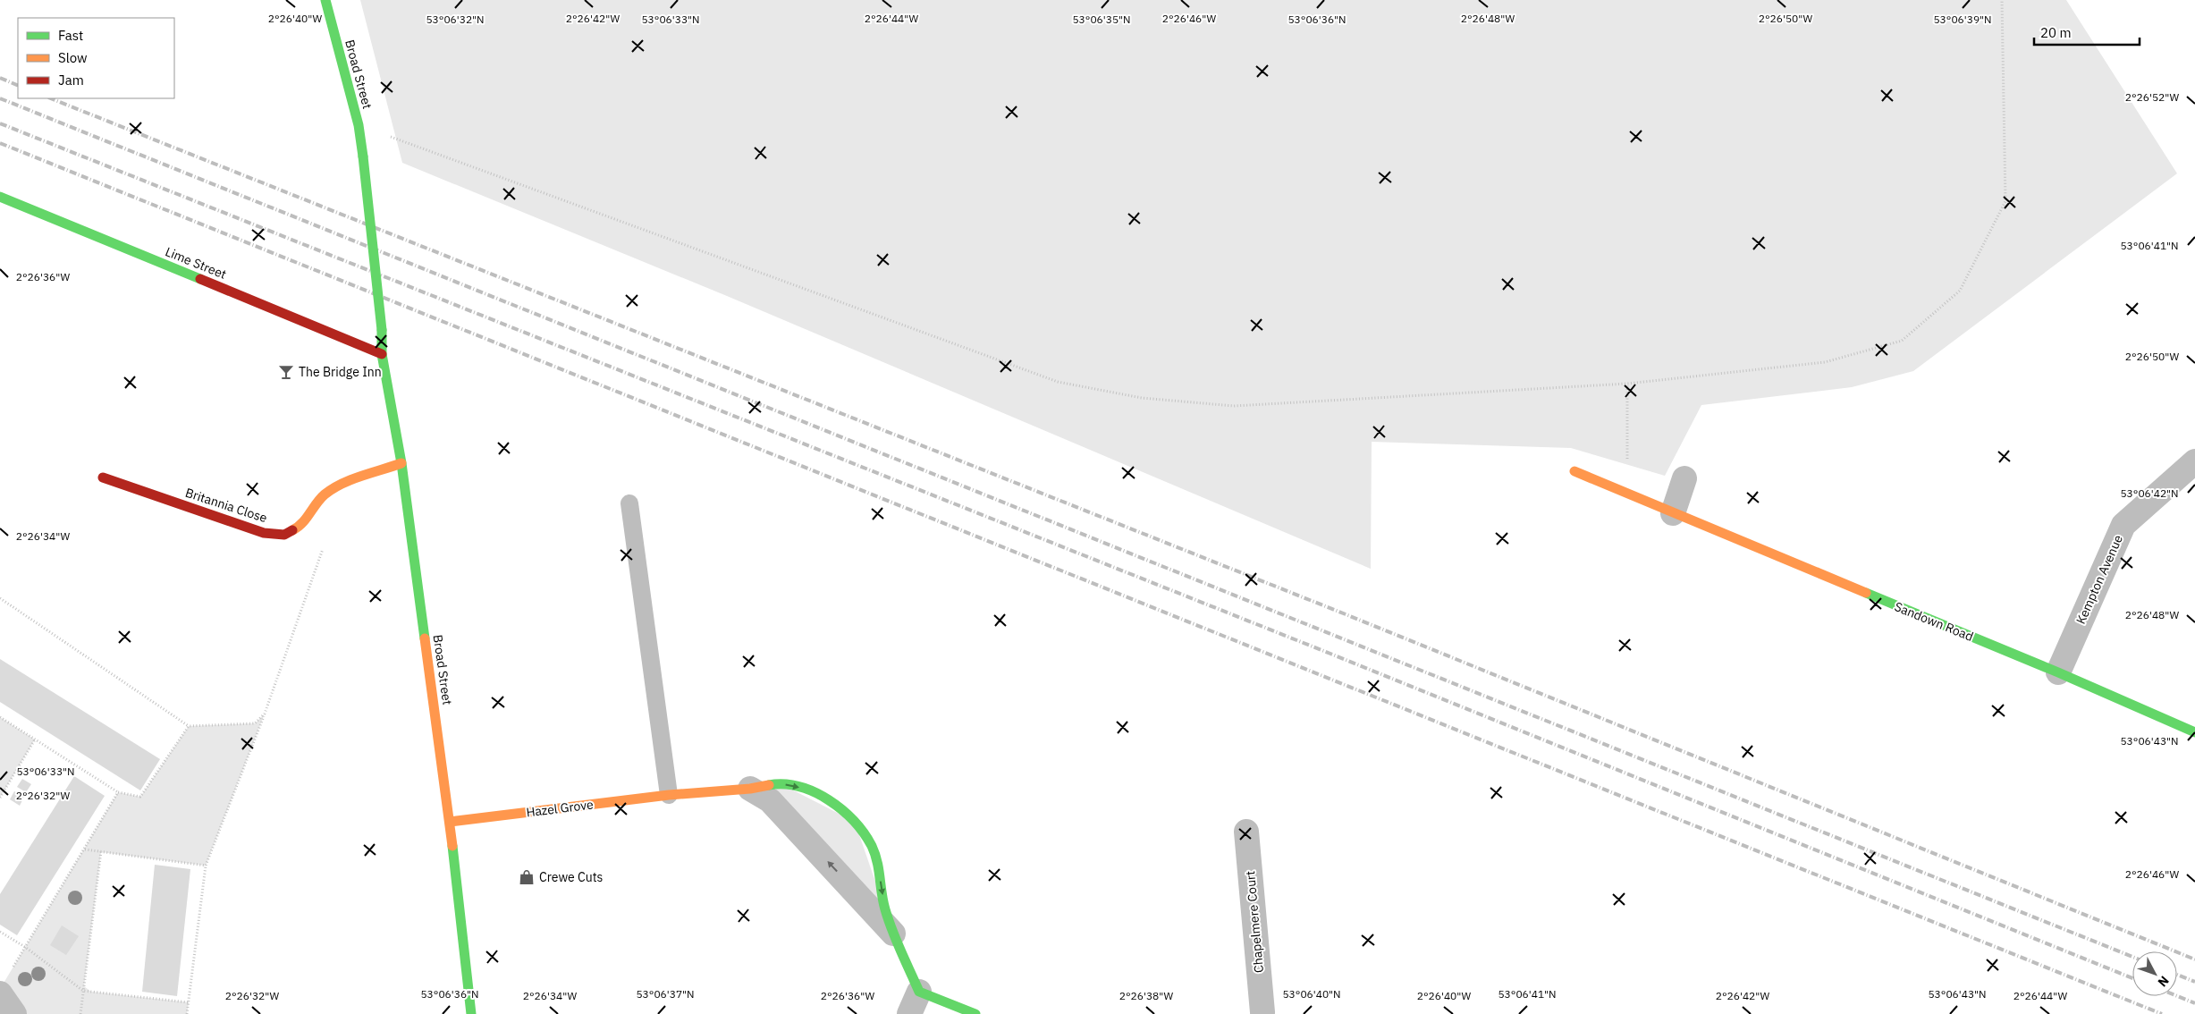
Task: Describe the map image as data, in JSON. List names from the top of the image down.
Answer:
{
  "streets": {
    "street": [
      "Broad Street",
      "Lime Street",
      "Britannia Close",
      "Kempton Avenue",
      "Sandown Road",
      "Hazel Grove",
      "Chapelmere Court"
    ]
  },
  "crossings": [
    ["Broad Street", "Lime Street"],
    ["Broad Street", "Britannia Close"],
    ["Broad Street", "Hazel Grove"],
    ["Kempton Avenue", "Sandown Road"]
  ],
  "places": {
    "bar": ["The Bridge Inn"],
    "shop": ["Crewe Cuts"]
  },
  "legend": ["Fast", "Slow", "Jam"],
  "scale_bar": "20 m",
  "north": "bottom right",
  "coordinates": [
    "2°26'40\"W",
    "2°26'42\"W",
    "2°26'44\"W",
    "2°26'46\"W",
    "2°26'48\"W",
    "2°26'50\"W",
    "53°06'32\"N",
    "53°06'33\"N",
    "53°06'35\"N",
    "53°06'36\"N",
    "53°06'39\"N",
    "2°26'52\"W",
    "53°06'41\"N",
    "2°26'36\"W",
    "53°06'42\"N",
    "2°26'34\"W",
    "53°06'43\"N",
    "2°26'32\"W",
    "53°06'37\"N",
    "53°06'40\"N",
    "2°26'38\"W"
  ]
}
